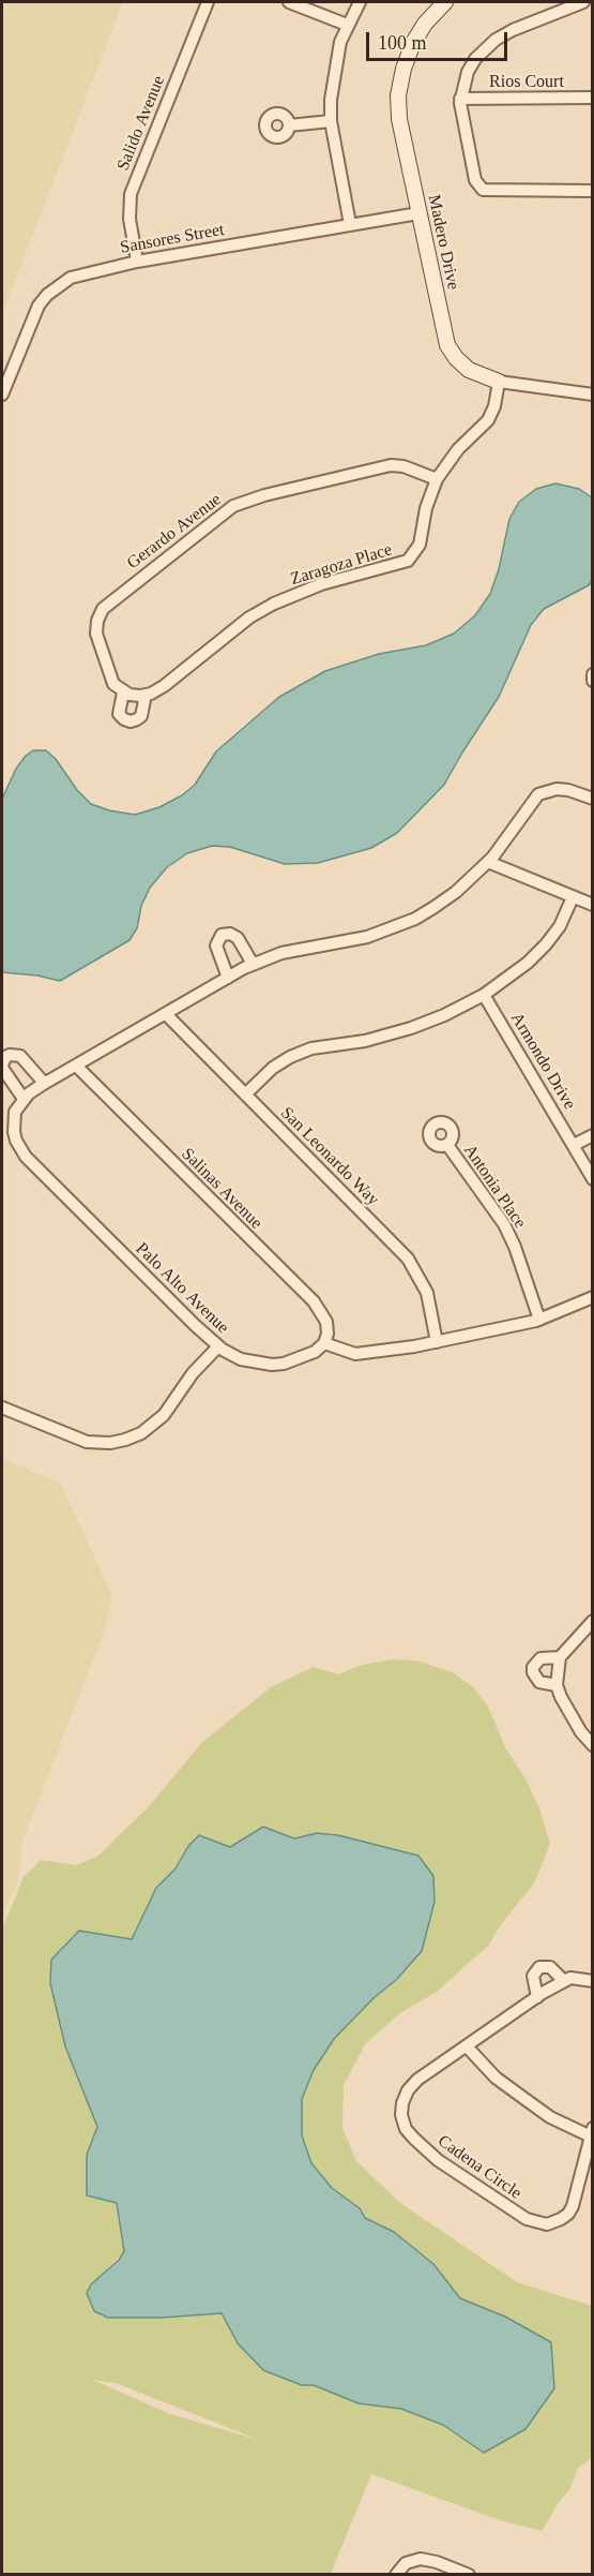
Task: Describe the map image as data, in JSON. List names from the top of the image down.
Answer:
{
  "streets": {
    "street": [
      "Rios Court",
      "Salido Avenue",
      "Sansores Street",
      "Madero Drive",
      "Gerardo Avenue",
      "Zaragoza Place",
      "Armondo Drive",
      "San Leonardo Way",
      "Antonia Place",
      "Salinas Avenue",
      "Palo Alto Avenue",
      "Cadena Circle"
    ]
  },
  "crossings": [
    ["Salido Avenue", "Sansores Street"],
    ["Sansores Street", "Madero Drive"],
    ["Madero Drive", "Zaragoza Place"],
    ["Gerardo Avenue", "Zaragoza Place"],
    ["Salinas Avenue", "Palo Alto Avenue"]
  ],
  "scale_bar": "100 m"
}
